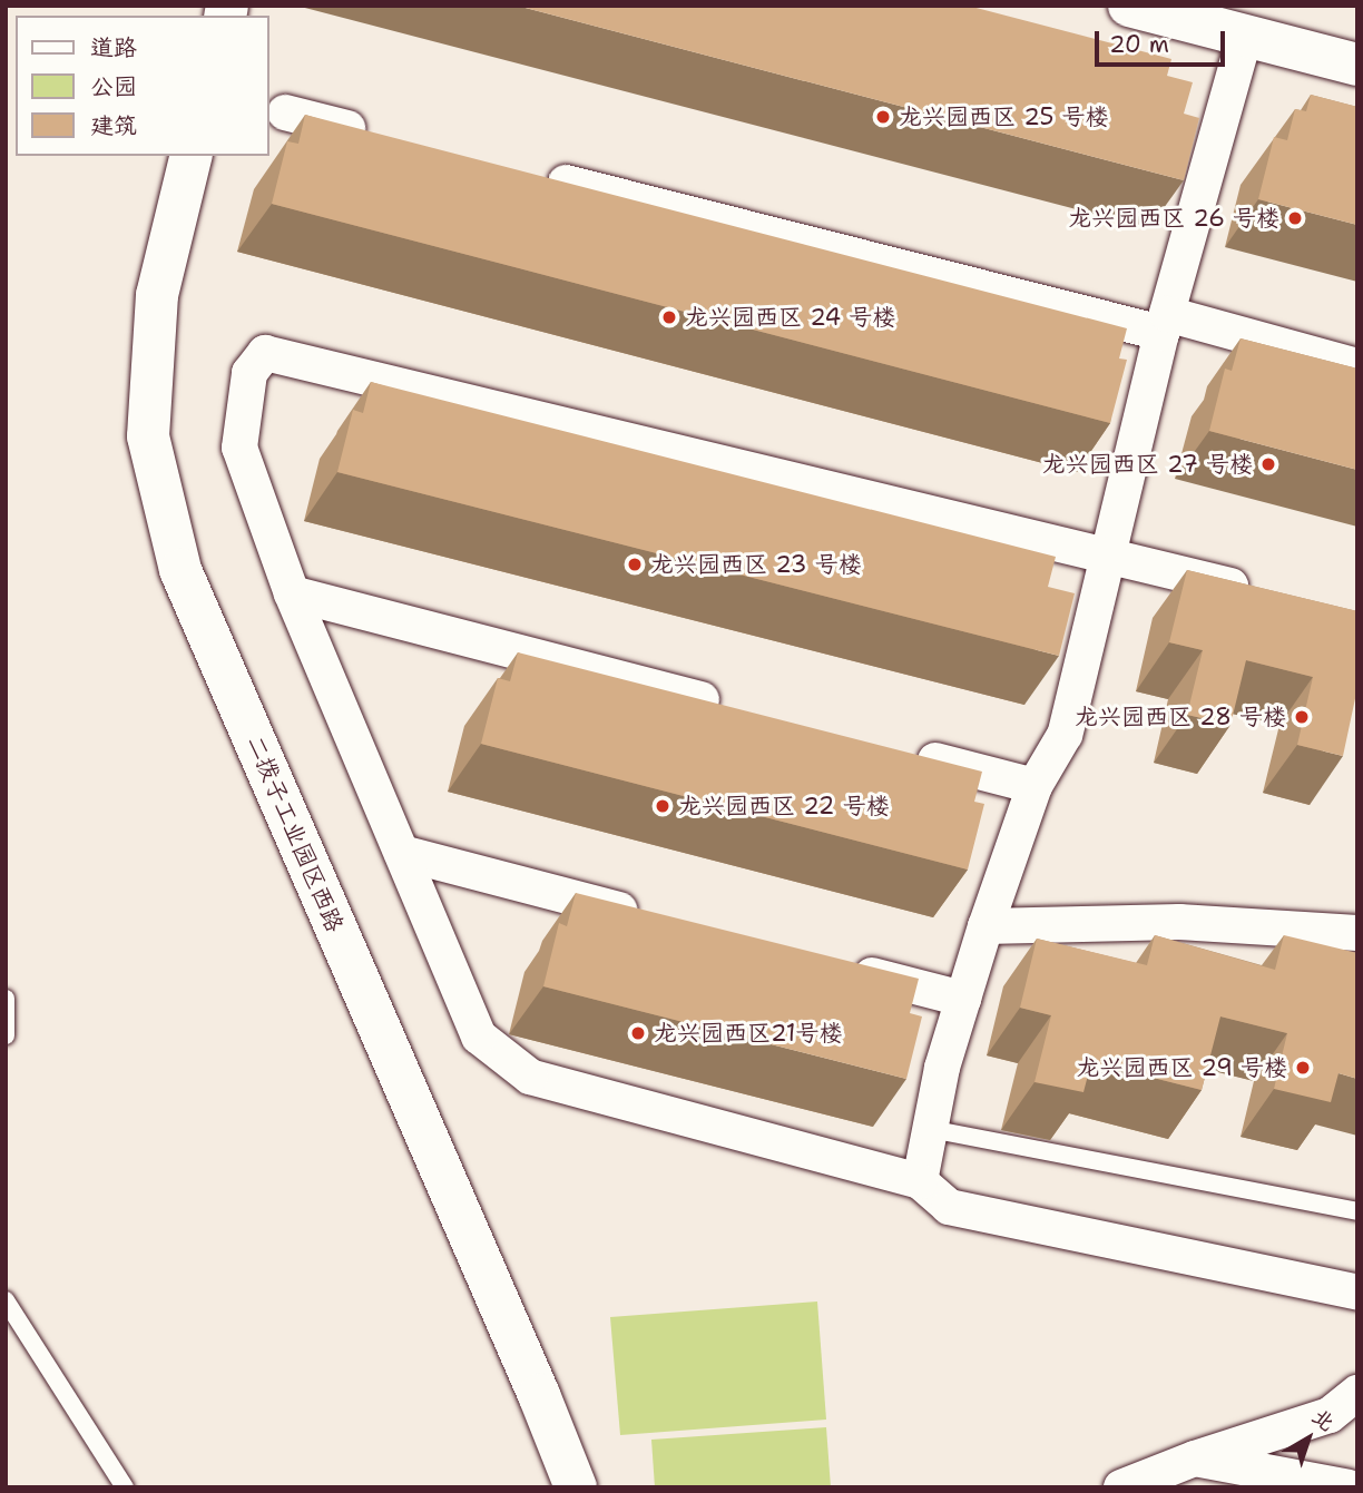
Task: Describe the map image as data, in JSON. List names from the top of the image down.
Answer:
{
  "streets": {
    "street": ["二拨子工业园区西路"]
  },
  "places": [
    "龙兴园西区 25 号楼",
    "龙兴园西区 26 号楼",
    "龙兴园西区 24 号楼",
    "龙兴园西区 27 号楼",
    "龙兴园西区 23 号楼",
    "龙兴园西区 28 号楼",
    "龙兴园西区 22 号楼",
    "龙兴园西区21号楼",
    "龙兴园西区 29 号楼"
  ],
  "legend": ["道路", "公园", "建筑"],
  "scale_bar": "20 m",
  "north": "top right"
}
